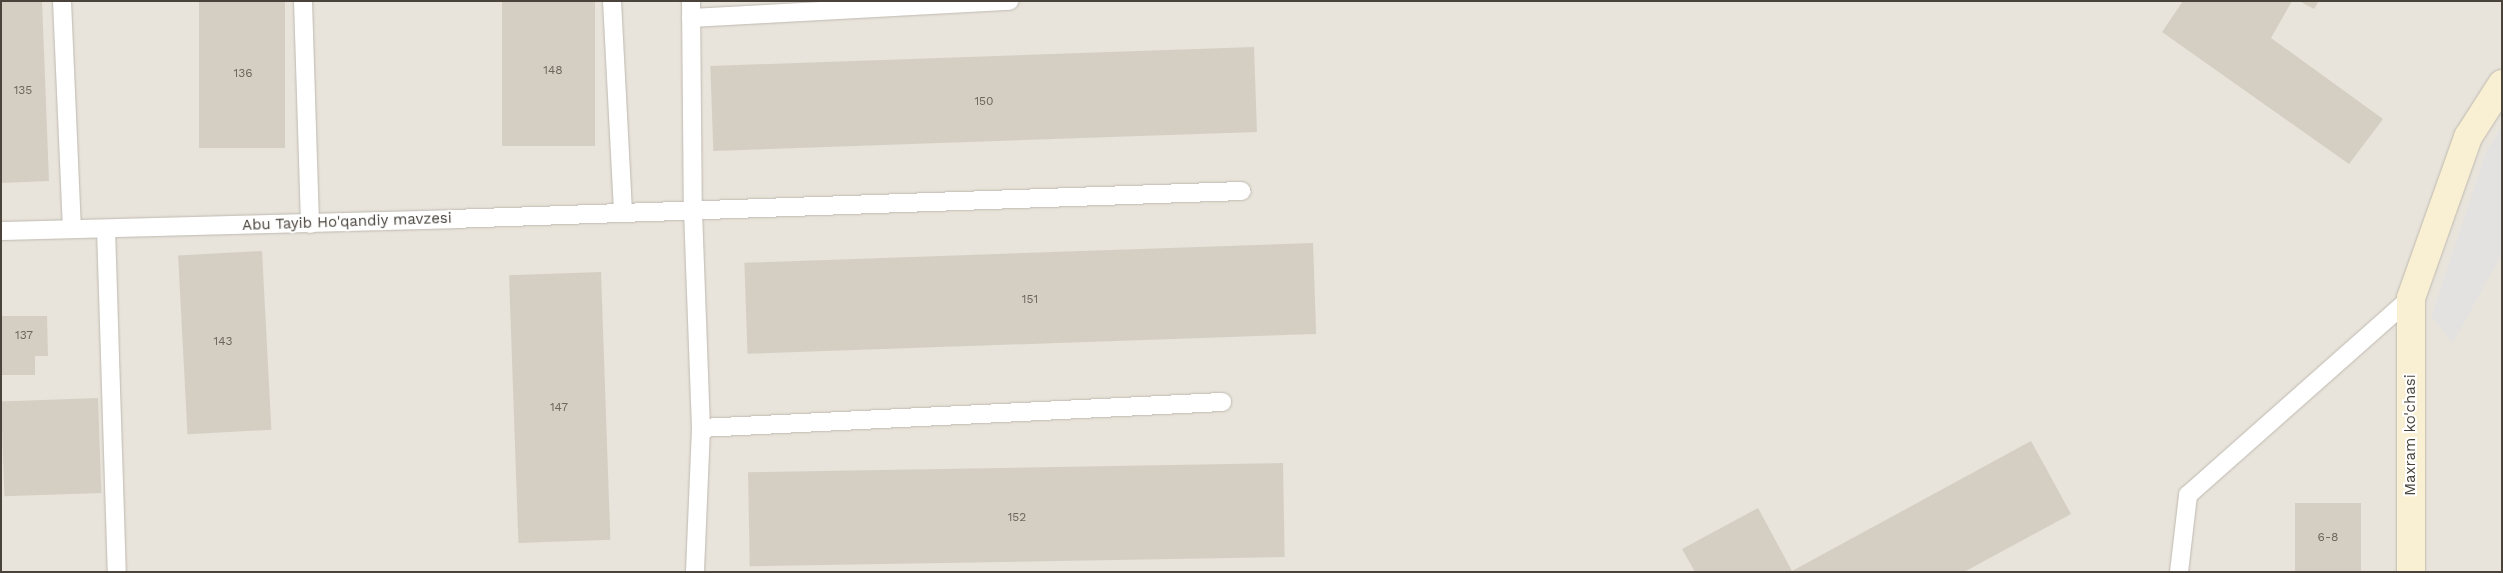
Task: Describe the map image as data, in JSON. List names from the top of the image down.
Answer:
{
  "streets": {
    "street": ["Maxram ko'chasi"],
    "lane": ["Abu Tayib Ho'qandiy mavzesi"]
  },
  "house_numbers": [
    "148",
    "136",
    "135",
    "150",
    "151",
    "137",
    "143",
    "147",
    "152",
    "6-8"
  ]
}
